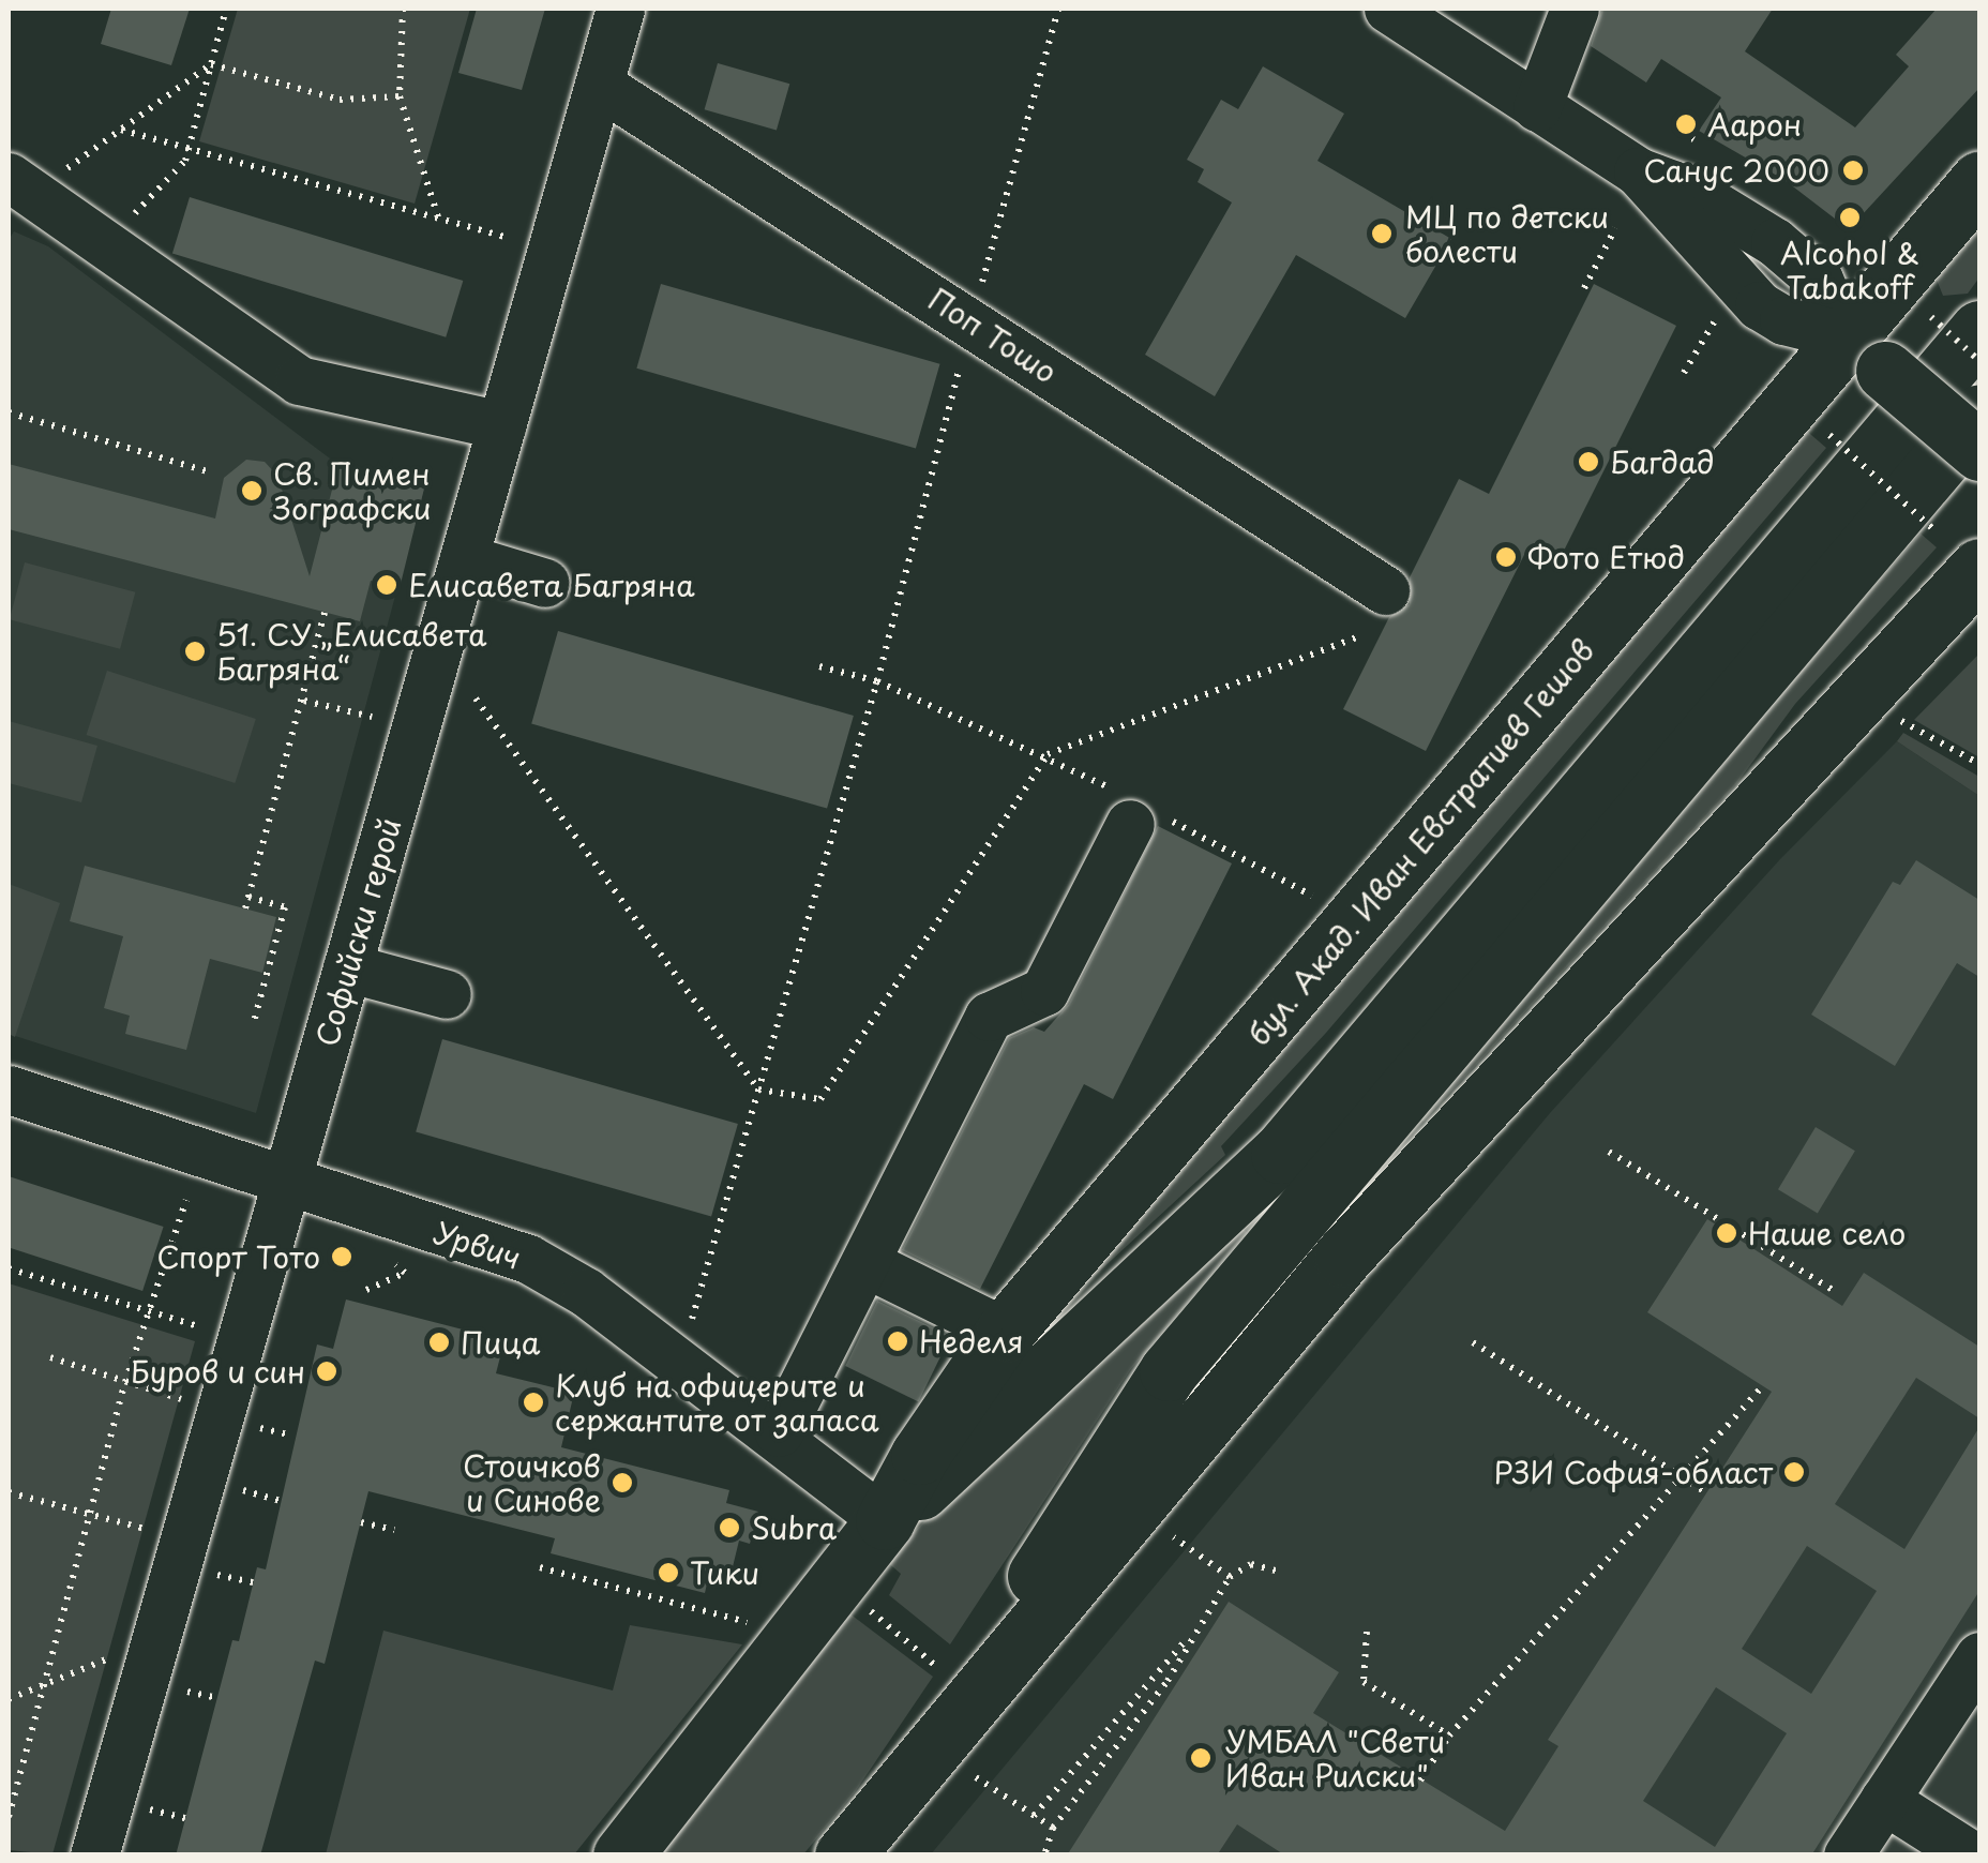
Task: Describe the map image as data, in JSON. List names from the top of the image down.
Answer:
{
  "streets": {
    "main road": ["бул. Акад. Иван Евстратиев Гешов"],
    "street": ["Поп Тошо", "Софийски герой", "Урвич"]
  },
  "crossings": [
    ["Поп Тошо", "Софийски герой"],
    ["бул. Акад. Иван Евстратиев Гешов", "Урвич"],
    ["Софийски герой", "Урвич"]
  ],
  "places": [
    "Аарон",
    "Санус 2000",
    "Alcohol & Tabakoff",
    "МЦ по детски болести",
    "Багдад",
    "Св. Пимен Зографски",
    "Фото Етюд",
    "Елисавета Багряна",
    "51. СУ „Елисавета Багряна“",
    "Наше село",
    "Спорт Тото",
    "Неделя",
    "Пица",
    "Буров и син",
    "Клуб на офицерите и сержантите от запаса",
    "РЗИ София-област",
    "Стоичков и Синове",
    "Subra",
    "Тики",
    "УМБАЛ \"Свети Иван Рилски\""
  ]
}
